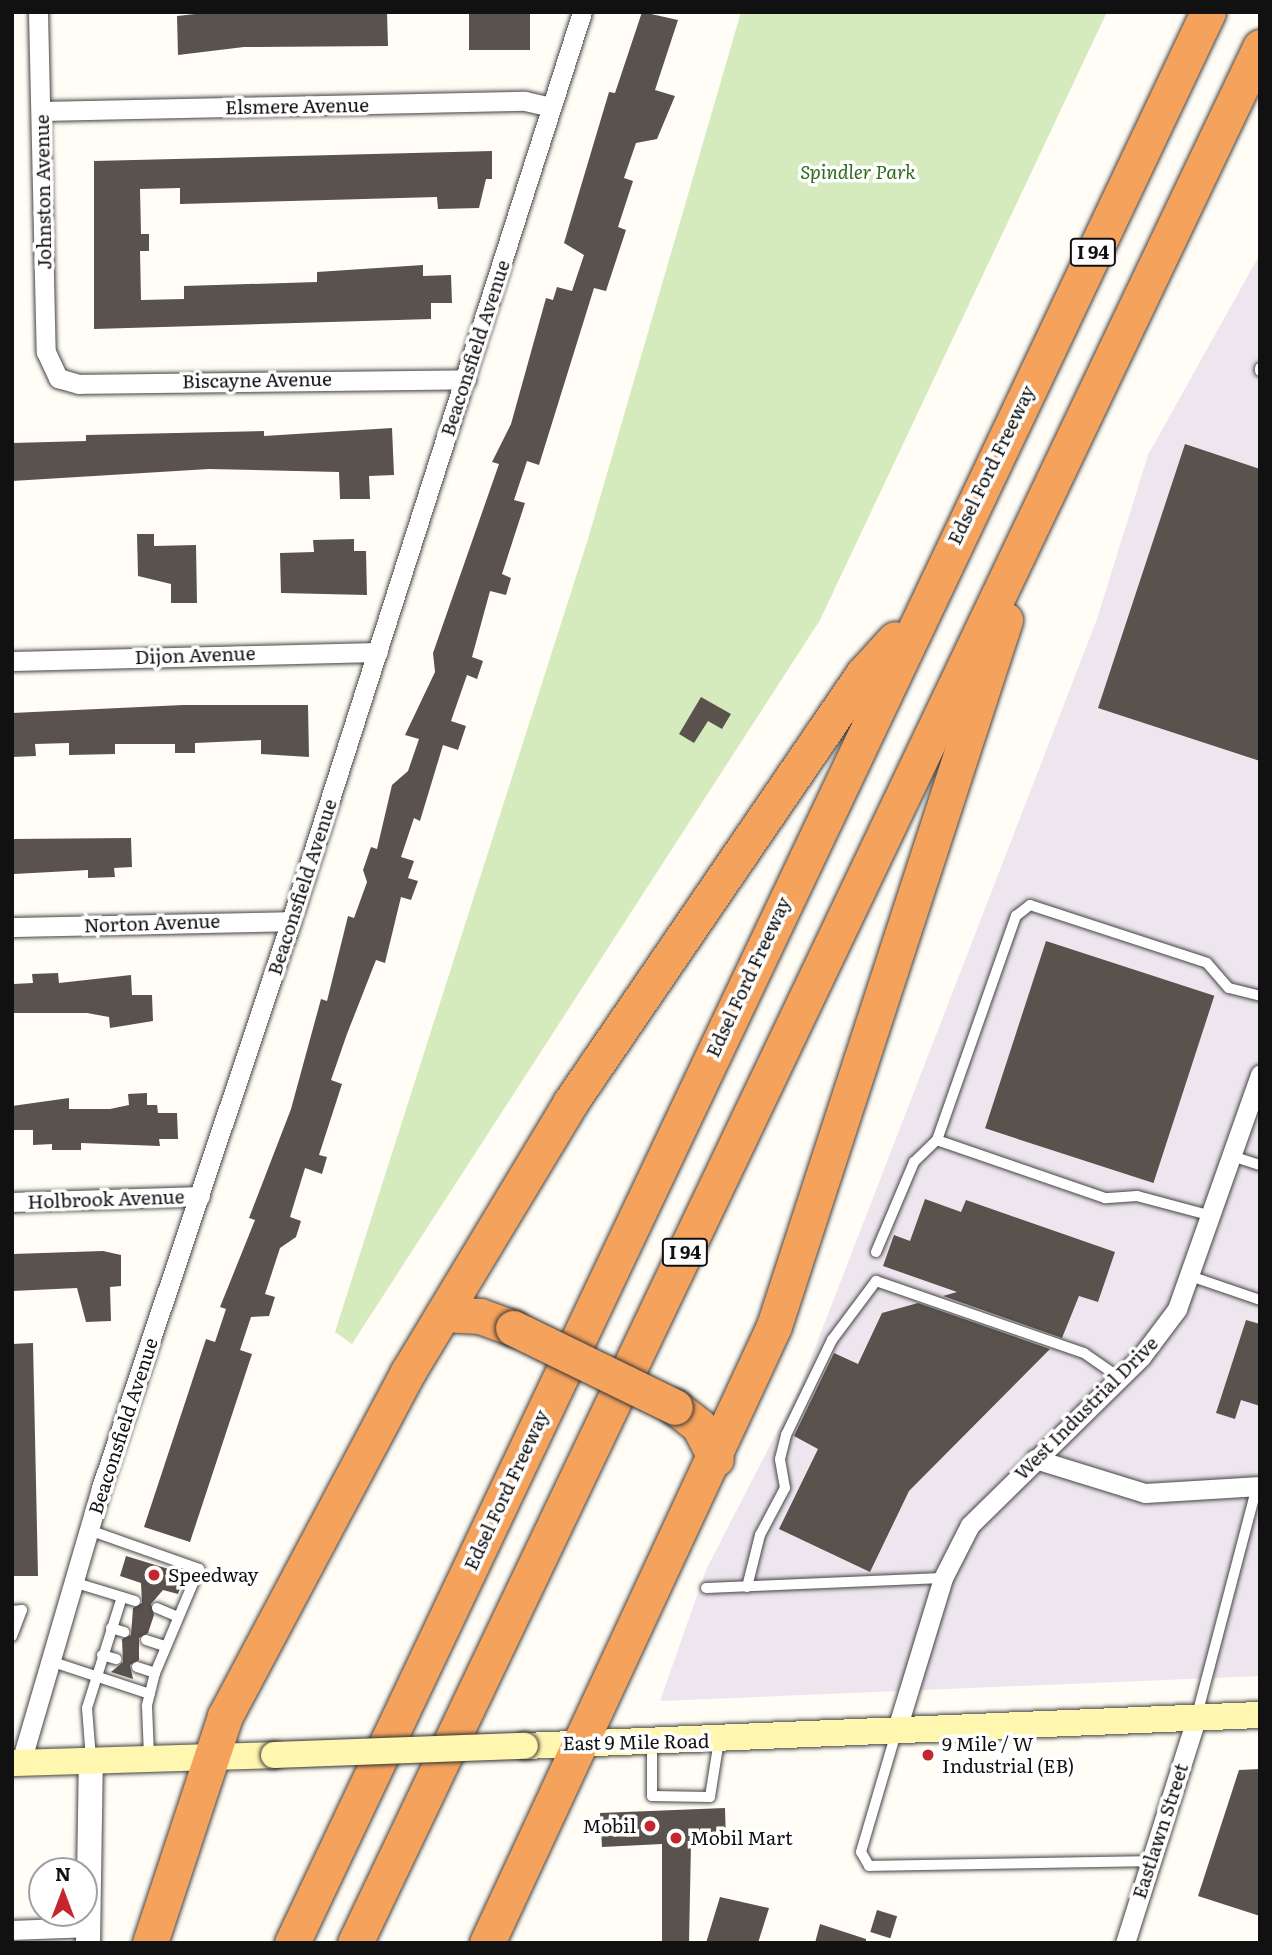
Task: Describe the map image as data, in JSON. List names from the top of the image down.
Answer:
{
  "streets": {
    "highway": ["I 94", "Edsel Ford Freeway"],
    "main road": ["East 9 Mile Road"],
    "street": [
      "Elsmere Avenue",
      "Johnston Avenue",
      "Beaconsfield Avenue",
      "Biscayne Avenue",
      "Dijon Avenue",
      "Norton Avenue",
      "Holbrook Avenue",
      "West Industrial Drive",
      "Eastlawn Street"
    ]
  },
  "crossings": [
    ["Elsmere Avenue", "Johnston Avenue"],
    ["Elsmere Avenue", "Beaconsfield Avenue"],
    ["Johnston Avenue", "Biscayne Avenue"],
    ["Beaconsfield Avenue", "Biscayne Avenue"],
    ["Beaconsfield Avenue", "Dijon Avenue"],
    ["Beaconsfield Avenue", "Norton Avenue"],
    ["Beaconsfield Avenue", "Holbrook Avenue"],
    ["Beaconsfield Avenue", "East 9 Mile Road"],
    ["West Industrial Drive", "East 9 Mile Road"],
    ["East 9 Mile Road", "Eastlawn Street"]
  ],
  "parks": ["Spindler Park"],
  "places": [
    "Speedway",
    "9 Mile / W Industrial (EB)",
    "Mobil",
    "Mobil Mart"
  ],
  "north": "top"
}
